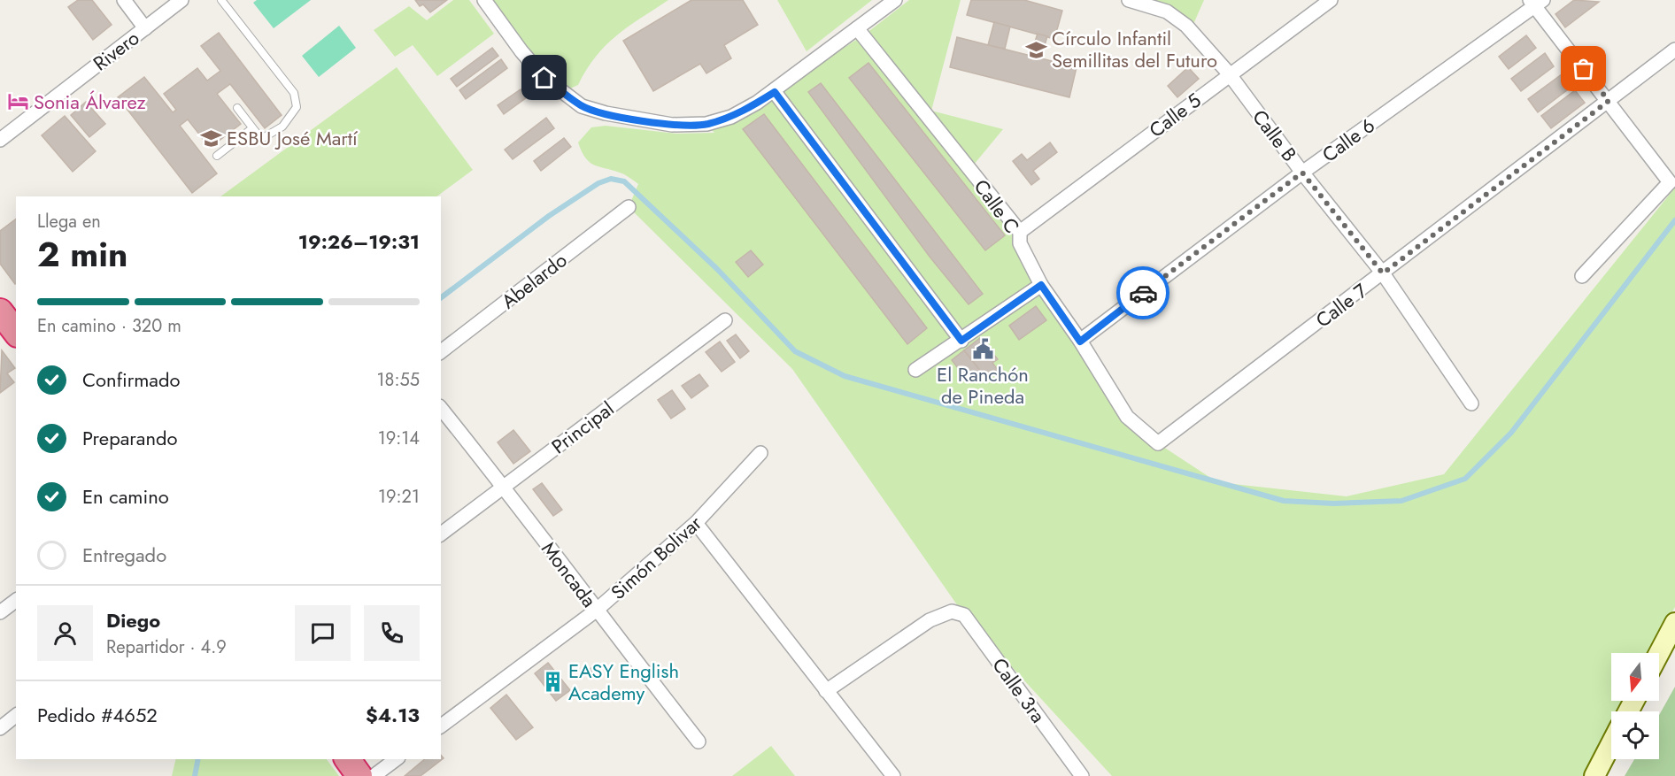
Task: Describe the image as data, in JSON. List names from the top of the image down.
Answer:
{
  "streets": {
    "street": [
      "Rivero",
      "Calle 5",
      "Calle B",
      "Calle 6",
      "Calle C",
      "Abelardo",
      "Calle 7",
      "Principal",
      "Simón Bolivar",
      "Moncada",
      "Calle 3ra"
    ]
  },
  "crossings": [
    ["Calle 5", "Calle B"],
    ["Calle 5", "Calle C"],
    ["Calle B", "Calle 6"],
    ["Calle B", "Calle 7"],
    ["Calle 6", "Calle C"],
    ["Calle C", "Calle 7"],
    ["Principal", "Moncada"],
    ["Simón Bolivar", "Moncada"]
  ],
  "places": {
    "school or university": ["Círculo Infantil Semillitas del Futuro", "ESBU José Martí"],
    "hotel": ["Sonia Álvarez"],
    "public building": ["El Ranchón de Pineda"],
    "building": ["EASY English Academy"]
  },
  "north": "bottom",
  "page": {
    "heading": ["2 min", "Llega en", "19:26–19:31"],
    "panel": [
      "Diego",
      "Repartidor · 4.9",
      "Pedido #4652",
      "$4.13"
    ],
    "bar": "En camino · 320 m",
    "list": [
      ["Confirmado", "18:55"],
      ["Preparando", "19:14"],
      ["En camino", "19:21"],
      "Entregado"
    ]
  }
}
